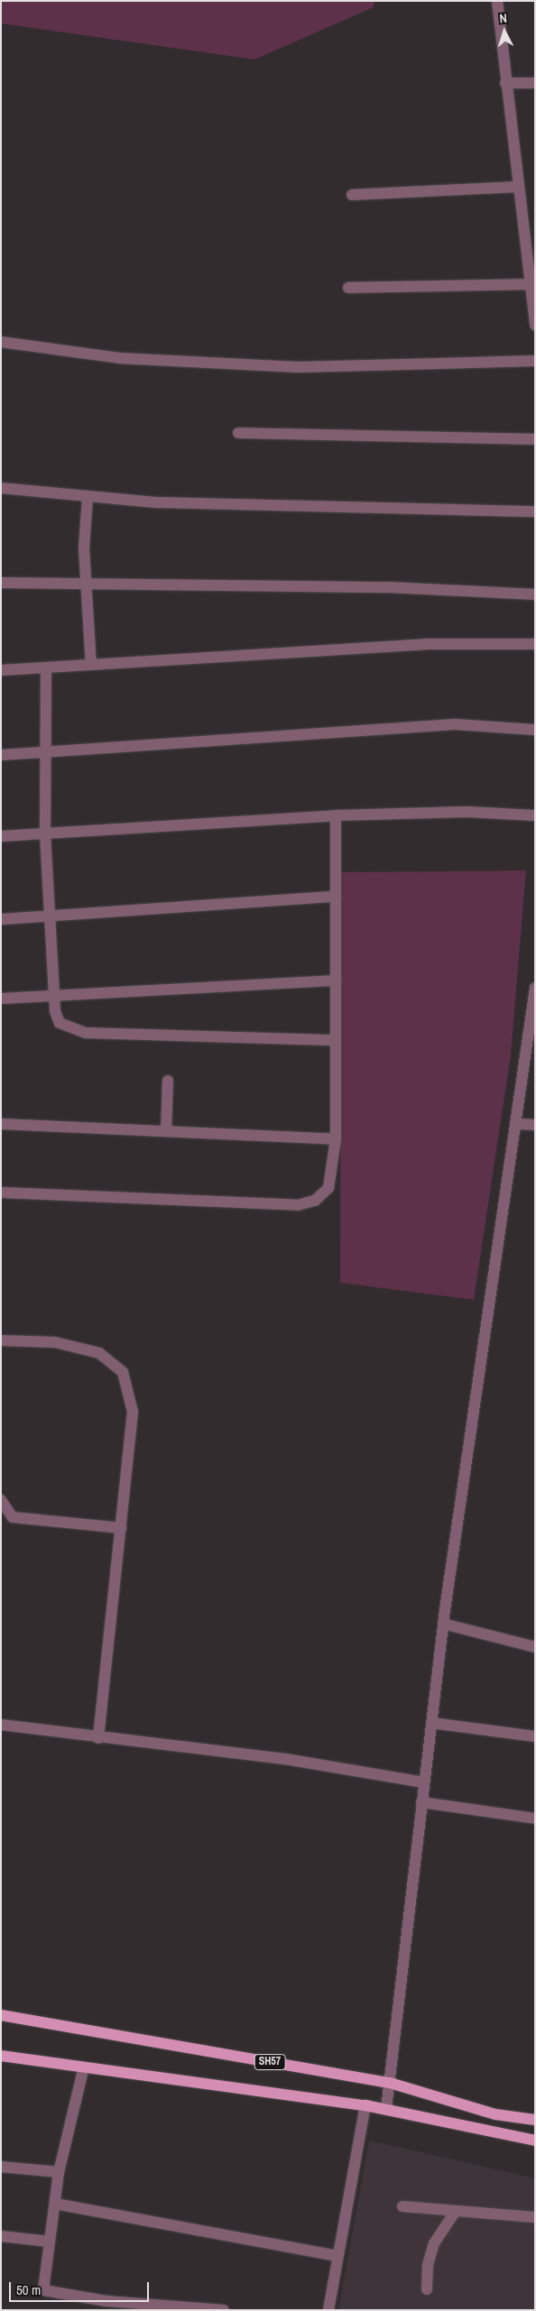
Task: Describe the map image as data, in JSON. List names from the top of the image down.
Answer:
{
  "streets": {
    "main road": ["SH57"]
  },
  "scale_bar": "50 m",
  "north": "top"
}
